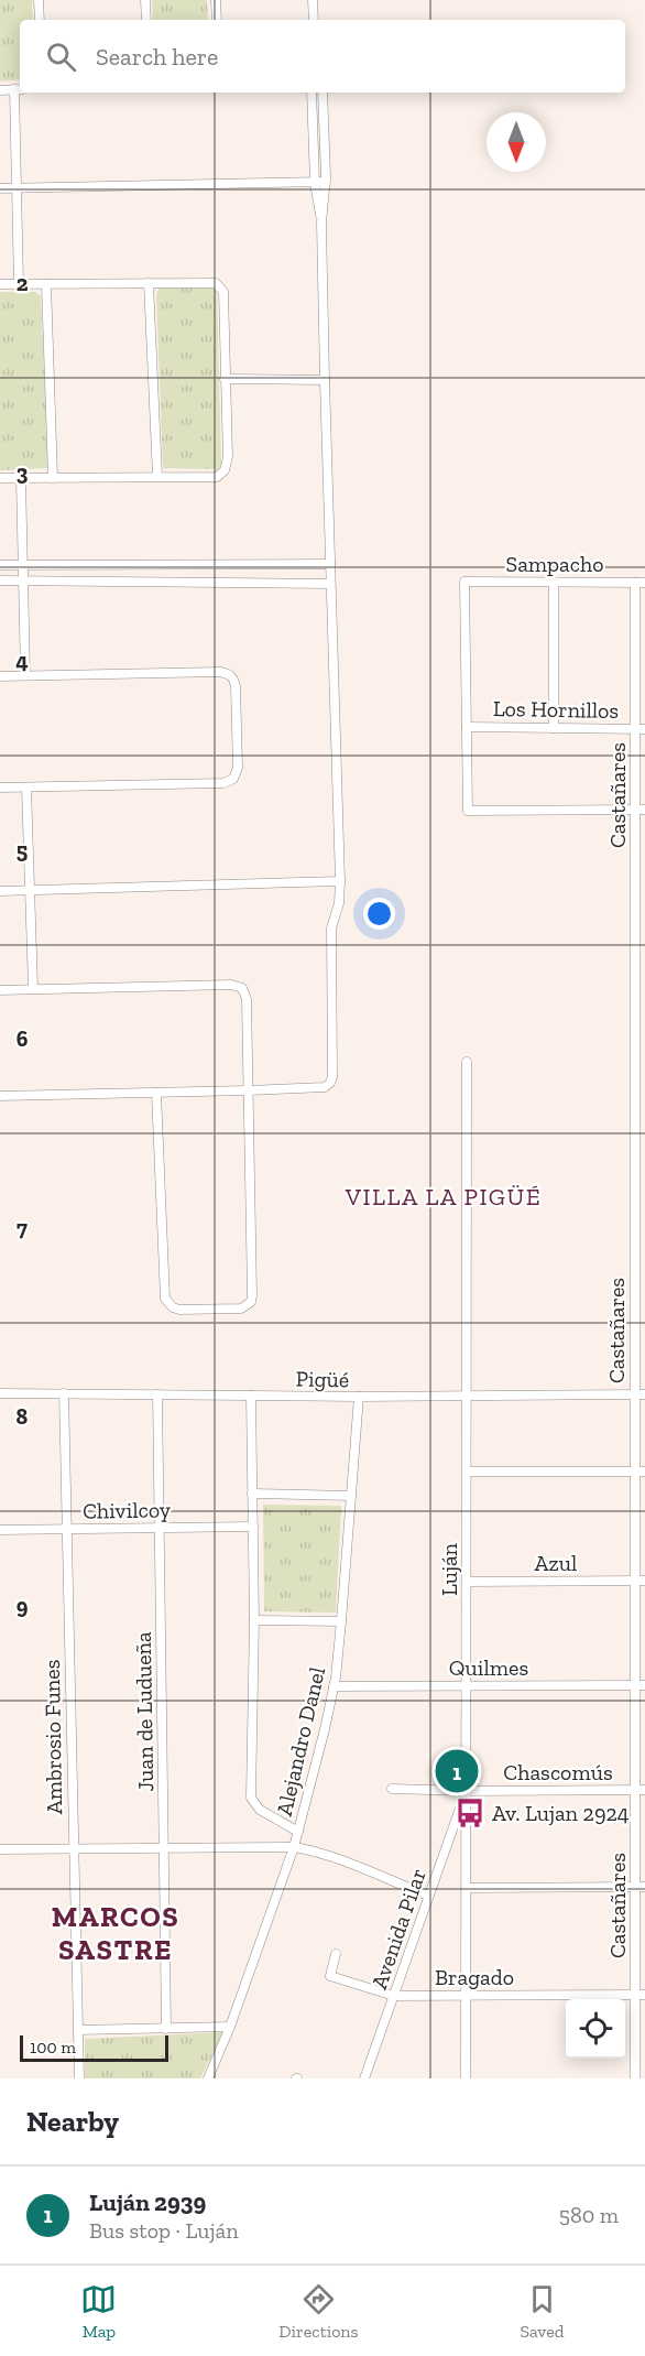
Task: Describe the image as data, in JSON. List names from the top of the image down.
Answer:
{
  "streets": {
    "street": [
      "Sampacho",
      "Los Hornillos",
      "Castañares",
      "Pigüé",
      "Chivilcoy",
      "Azul",
      "Luján",
      "Quilmes",
      "Juan de Ludueña",
      "Ambrosio Funes",
      "Alejandro Danel",
      "Chascomús",
      "Avenida Pilar",
      "Bragado"
    ]
  },
  "crossings": [
    ["Sampacho", "Los Hornillos"],
    ["Sampacho", "Castañares"],
    ["Los Hornillos", "Castañares"],
    ["Castañares", "Pigüé"],
    ["Castañares", "Azul"],
    ["Castañares", "Quilmes"],
    ["Castañares", "Chascomús"],
    ["Castañares", "Bragado"],
    ["Pigüé", "Luján"],
    ["Pigüé", "Juan de Ludueña"],
    ["Pigüé", "Ambrosio Funes"],
    ["Pigüé", "Alejandro Danel"],
    ["Chivilcoy", "Juan de Ludueña"],
    ["Chivilcoy", "Ambrosio Funes"],
    ["Azul", "Luján"],
    ["Luján", "Quilmes"],
    ["Luján", "Chascomús"],
    ["Luján", "Avenida Pilar"],
    ["Luján", "Bragado"],
    ["Quilmes", "Alejandro Danel"],
    ["Chascomús", "Avenida Pilar"],
    ["Avenida Pilar", "Bragado"]
  ],
  "districts": ["VILLA LA PIGÜÉ", "MARCOS SASTRE"],
  "places": {
    "bus stop": ["Av. Lujan 2924"]
  },
  "scale_bar": "100 m",
  "north": "bottom",
  "page": {
    "search": "Search here",
    "pins": "1",
    "scale": "100 m",
    "heading": "Nearby",
    "list": [
      {
        "mark": "1",
        "name": "Luján 2939",
        "note": "Bus stop · Luján",
        "value": "580 m"
      }
    ],
    "nav": ["Map", "Directions", "Saved"]
  },
  "grid": {
    "rows": [
      "2",
      "3",
      "4",
      "5",
      "6",
      "7",
      "8",
      "9"
    ]
  }
}
